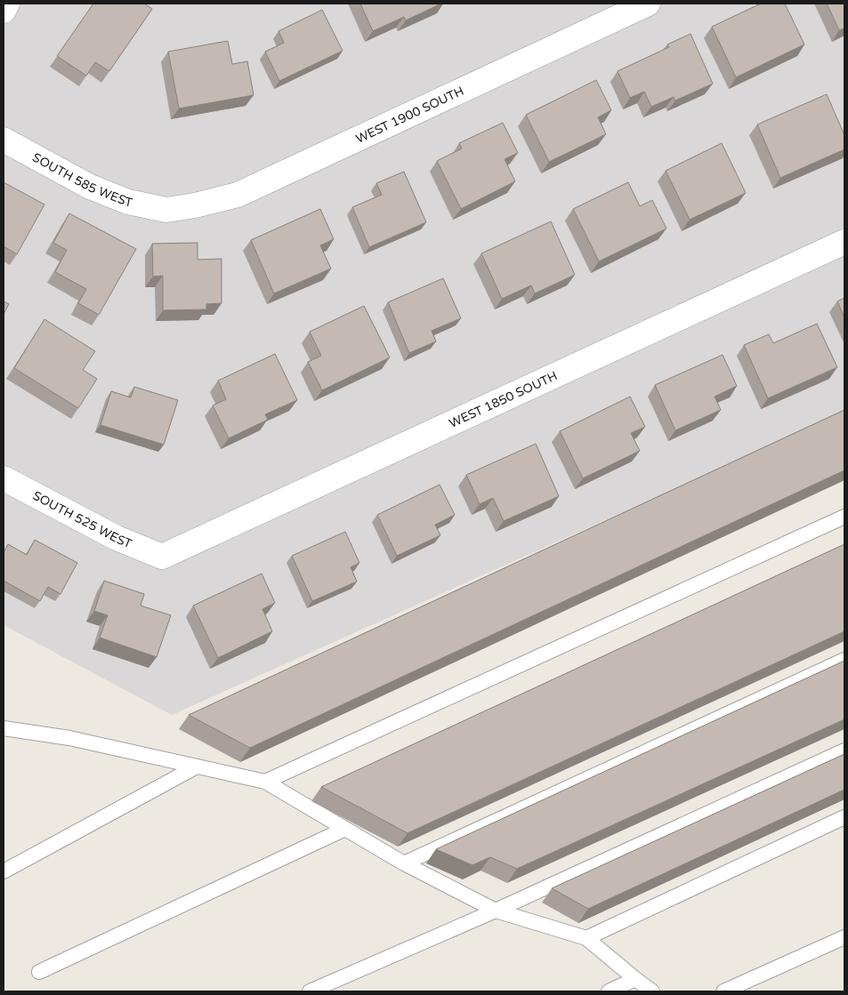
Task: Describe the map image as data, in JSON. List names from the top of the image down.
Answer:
{
  "streets": {
    "street": [
      "WEST 1900 SOUTH",
      "SOUTH 585 WEST",
      "WEST 1850 SOUTH",
      "SOUTH 525 WEST"
    ]
  },
  "crossings": [
    ["WEST 1900 SOUTH", "SOUTH 585 WEST"],
    ["WEST 1850 SOUTH", "SOUTH 525 WEST"]
  ]
}
